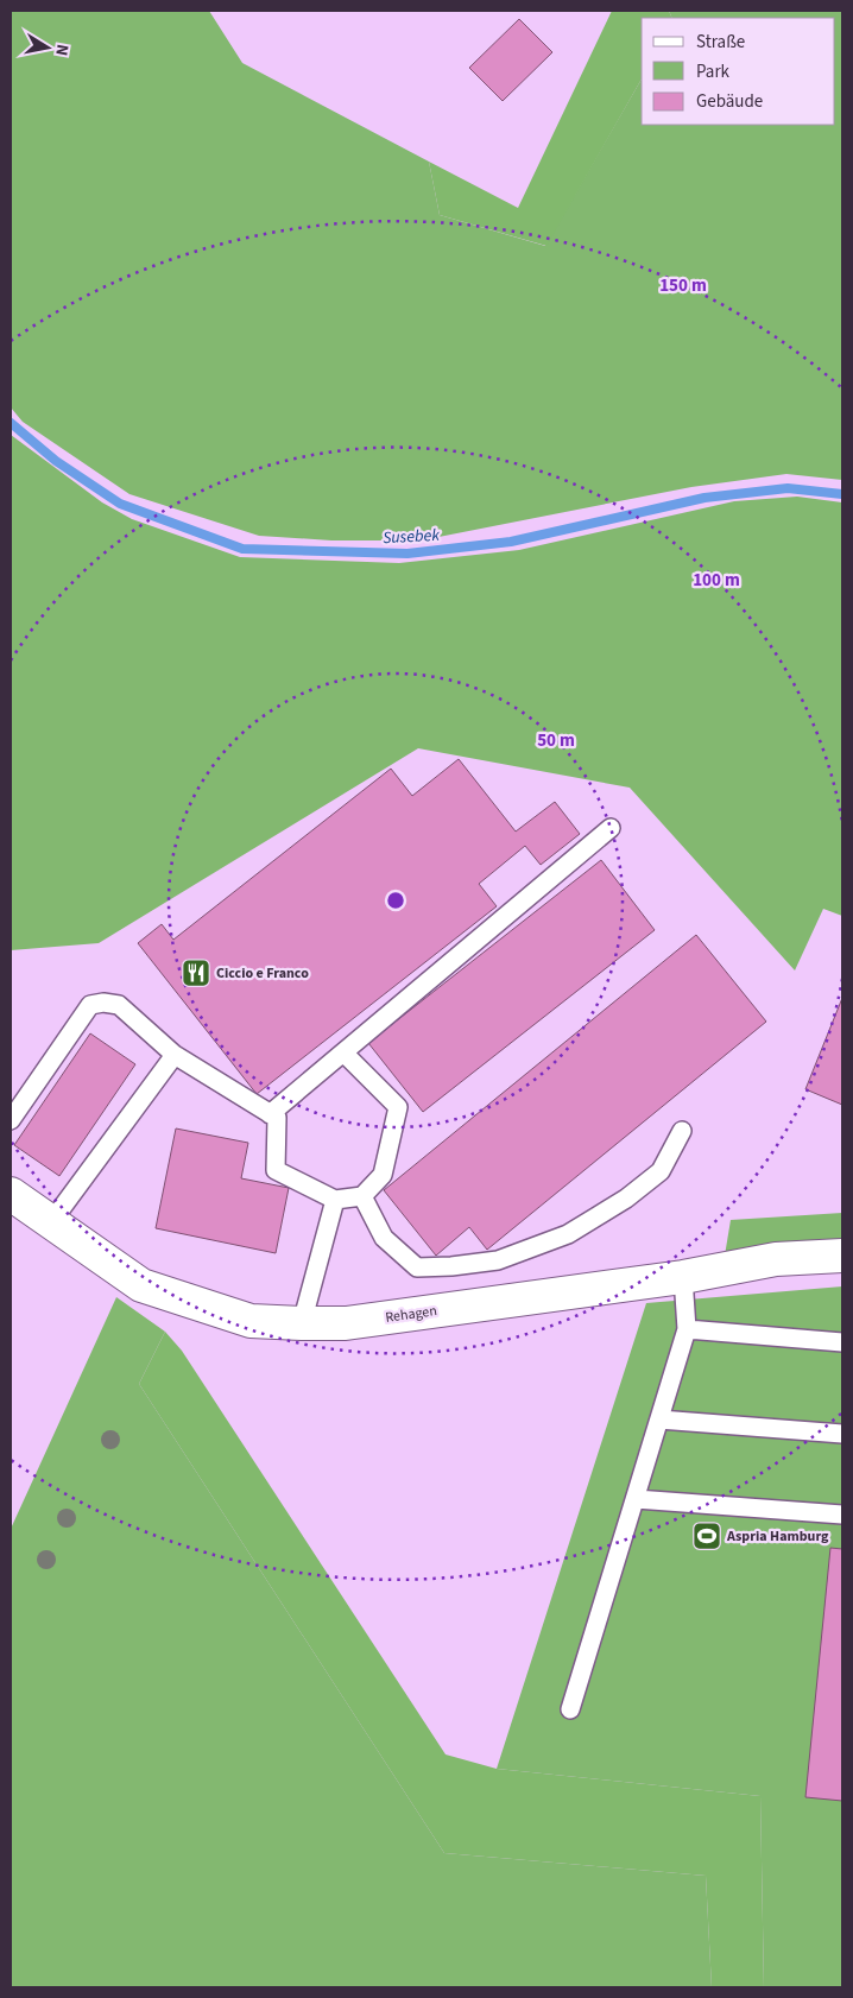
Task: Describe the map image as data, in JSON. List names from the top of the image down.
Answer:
{
  "streets": {
    "street": ["Rehagen"]
  },
  "water": ["Susebek"],
  "places": {
    "restaurant": ["Ciccio e Franco"],
    "sports": ["Aspria Hamburg"]
  },
  "legend": ["Straße", "Park", "Gebäude"],
  "north": "right",
  "rings": ["150 m", "100 m", "50 m"]
}
